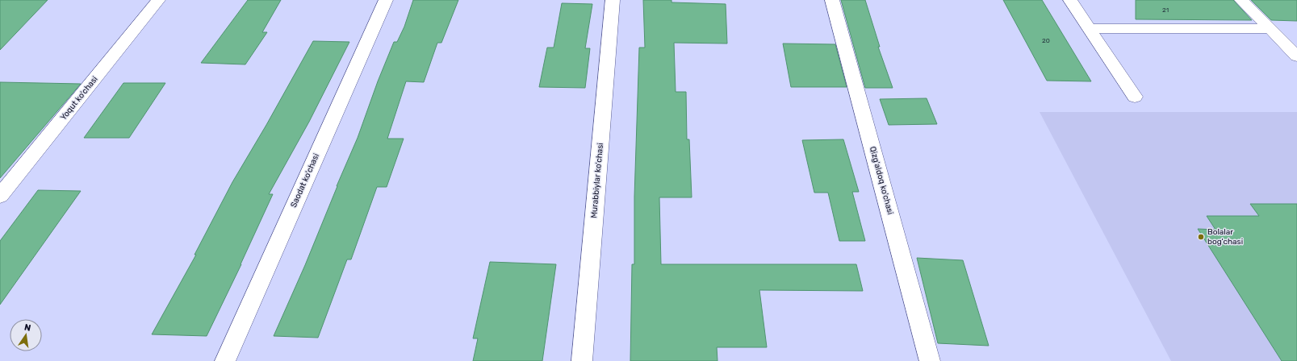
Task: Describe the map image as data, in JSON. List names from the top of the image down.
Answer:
{
  "streets": {
    "street": [
      "Yoqut ko'chasi",
      "Saodat ko'chasi",
      "Murabbiylar ko'chasi",
      "Qizg'aldoq ko'chasi"
    ]
  },
  "places": ["Bolalar bog'chasi"],
  "house_numbers": ["21", "20"],
  "north": "top"
}
